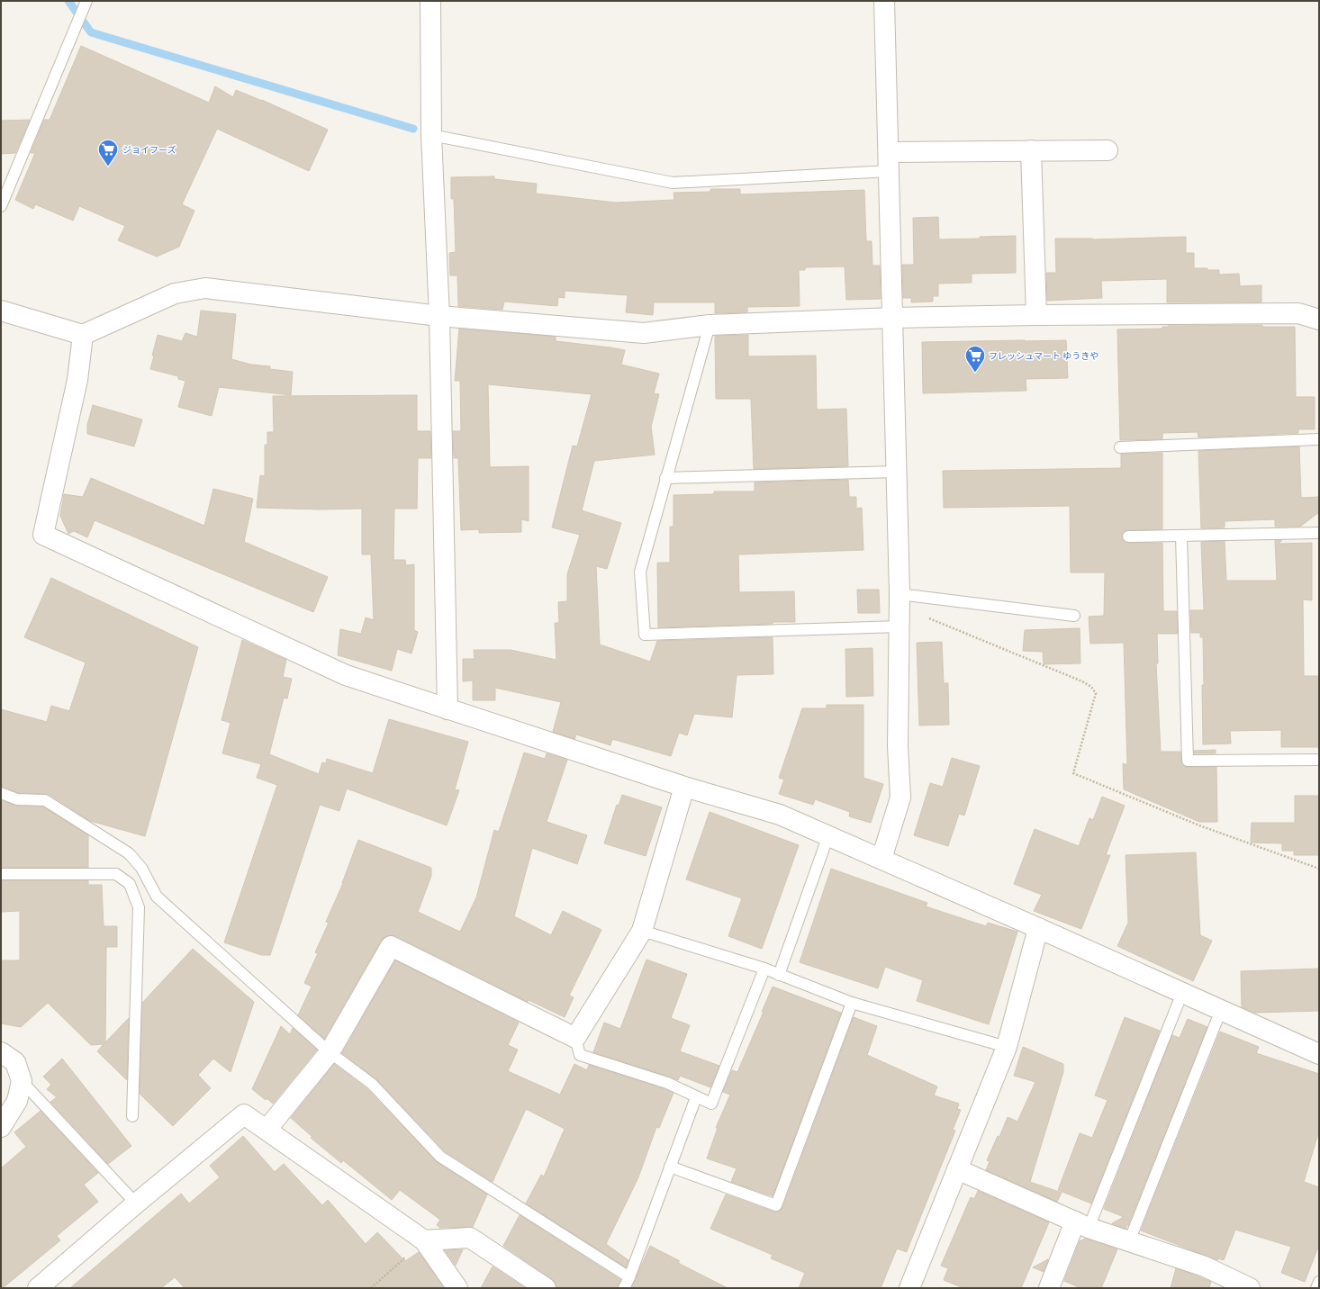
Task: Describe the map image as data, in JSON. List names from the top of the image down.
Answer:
{
  "places": {
    "supermarket": ["ジョイフーズ", "フレッシュマート ゆうきや"]
  }
}
